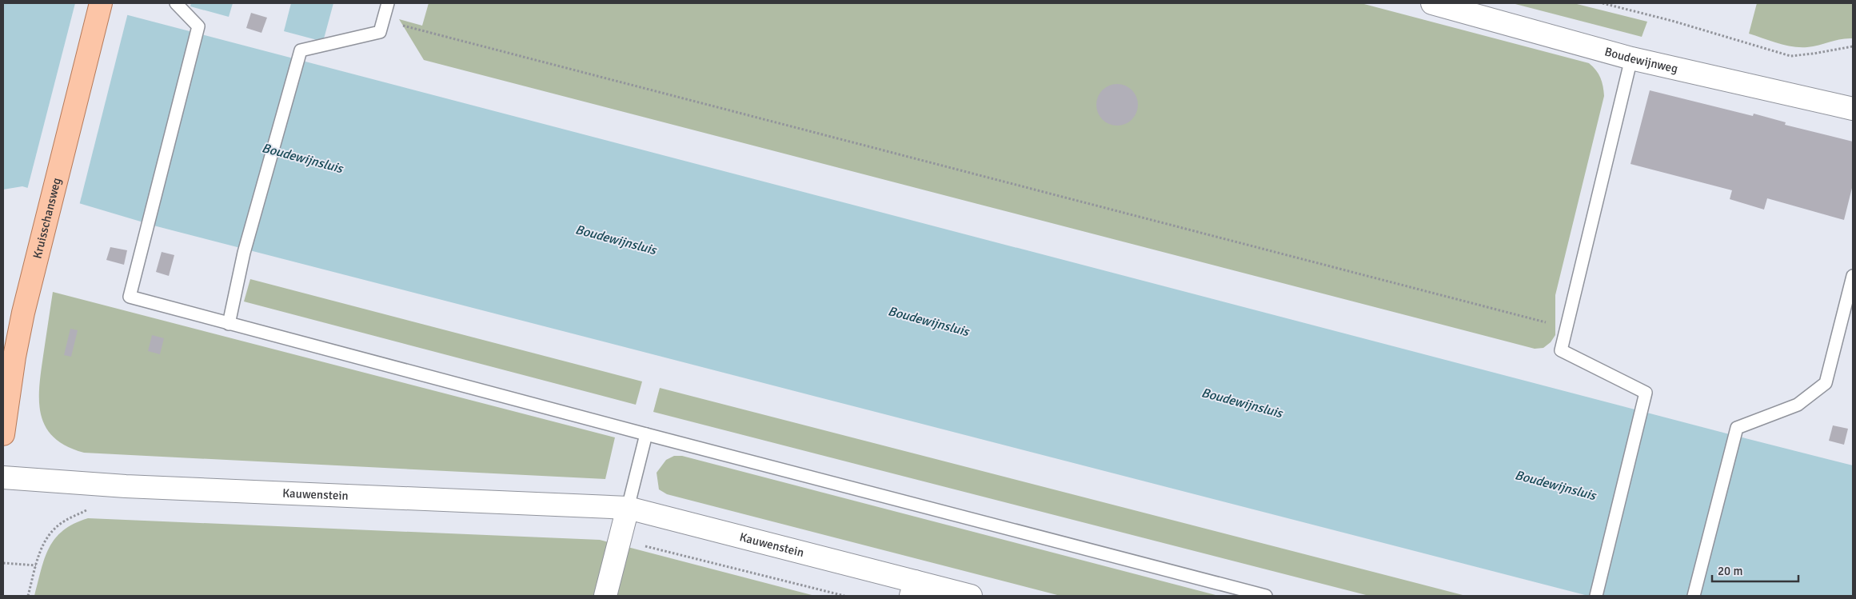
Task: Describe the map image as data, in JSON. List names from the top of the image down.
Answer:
{
  "streets": {
    "main road": ["Kruisschansweg"],
    "street": ["Boudewijnweg", "Kauwenstein"]
  },
  "water": ["Boudewijnsluis"],
  "scale_bar": "20 m"
}
